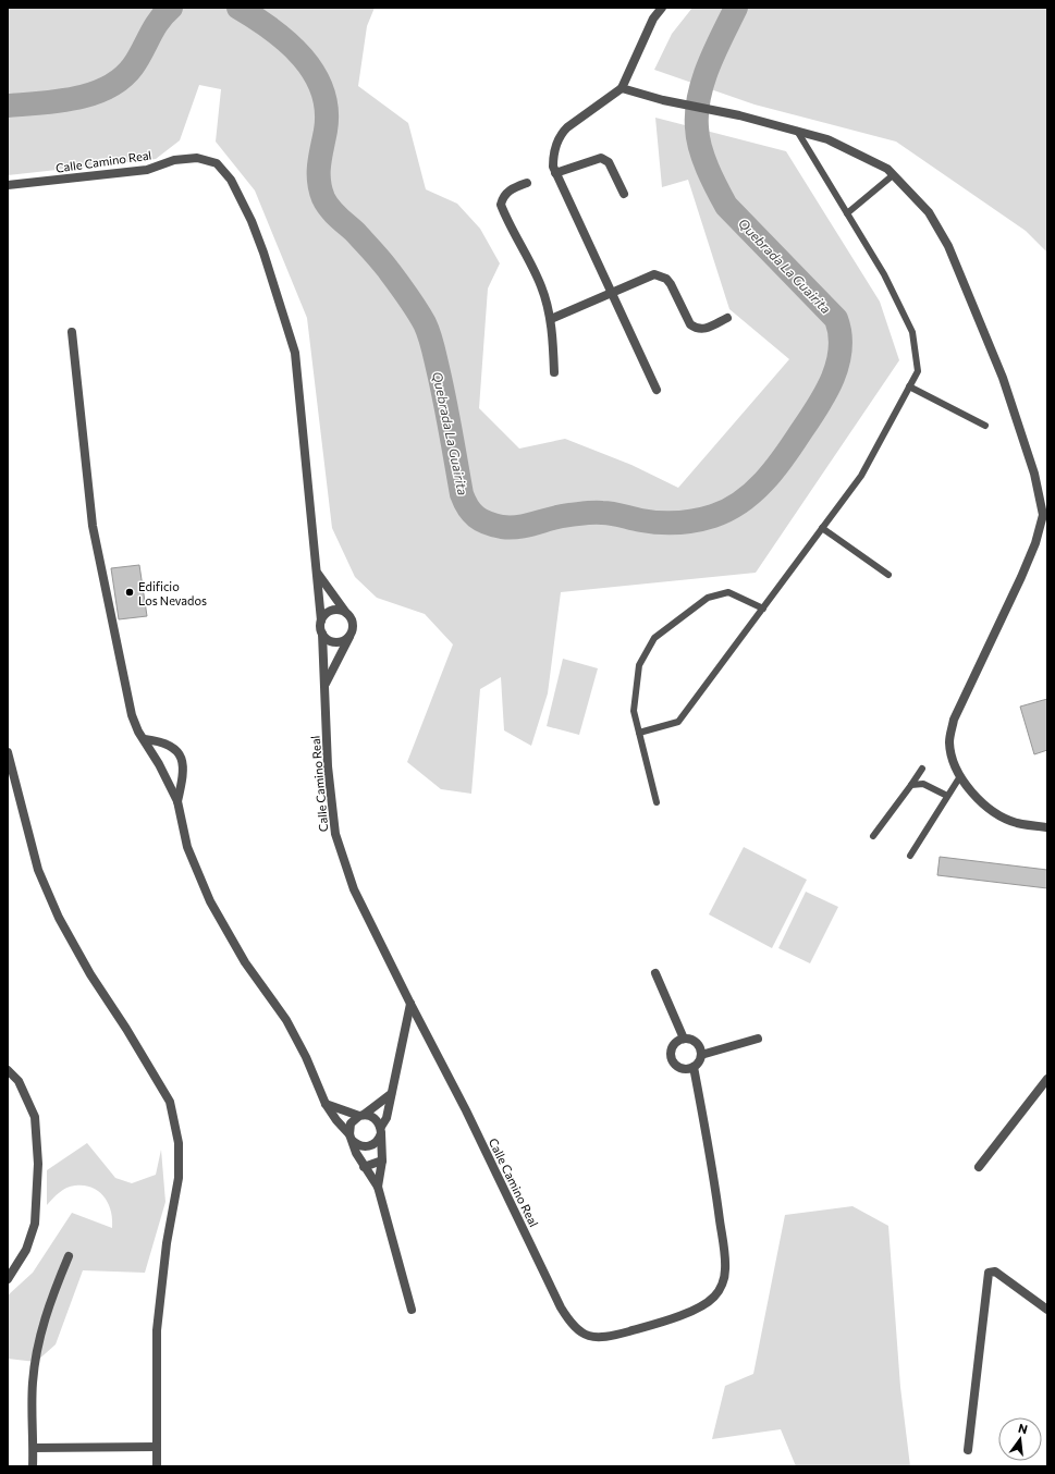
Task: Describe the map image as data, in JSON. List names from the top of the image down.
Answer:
{
  "streets": {
    "street": ["Calle Camino Real"]
  },
  "water": ["Quebrada La Guairita"],
  "places": ["Edificio Los Nevados"],
  "north": "top"
}
